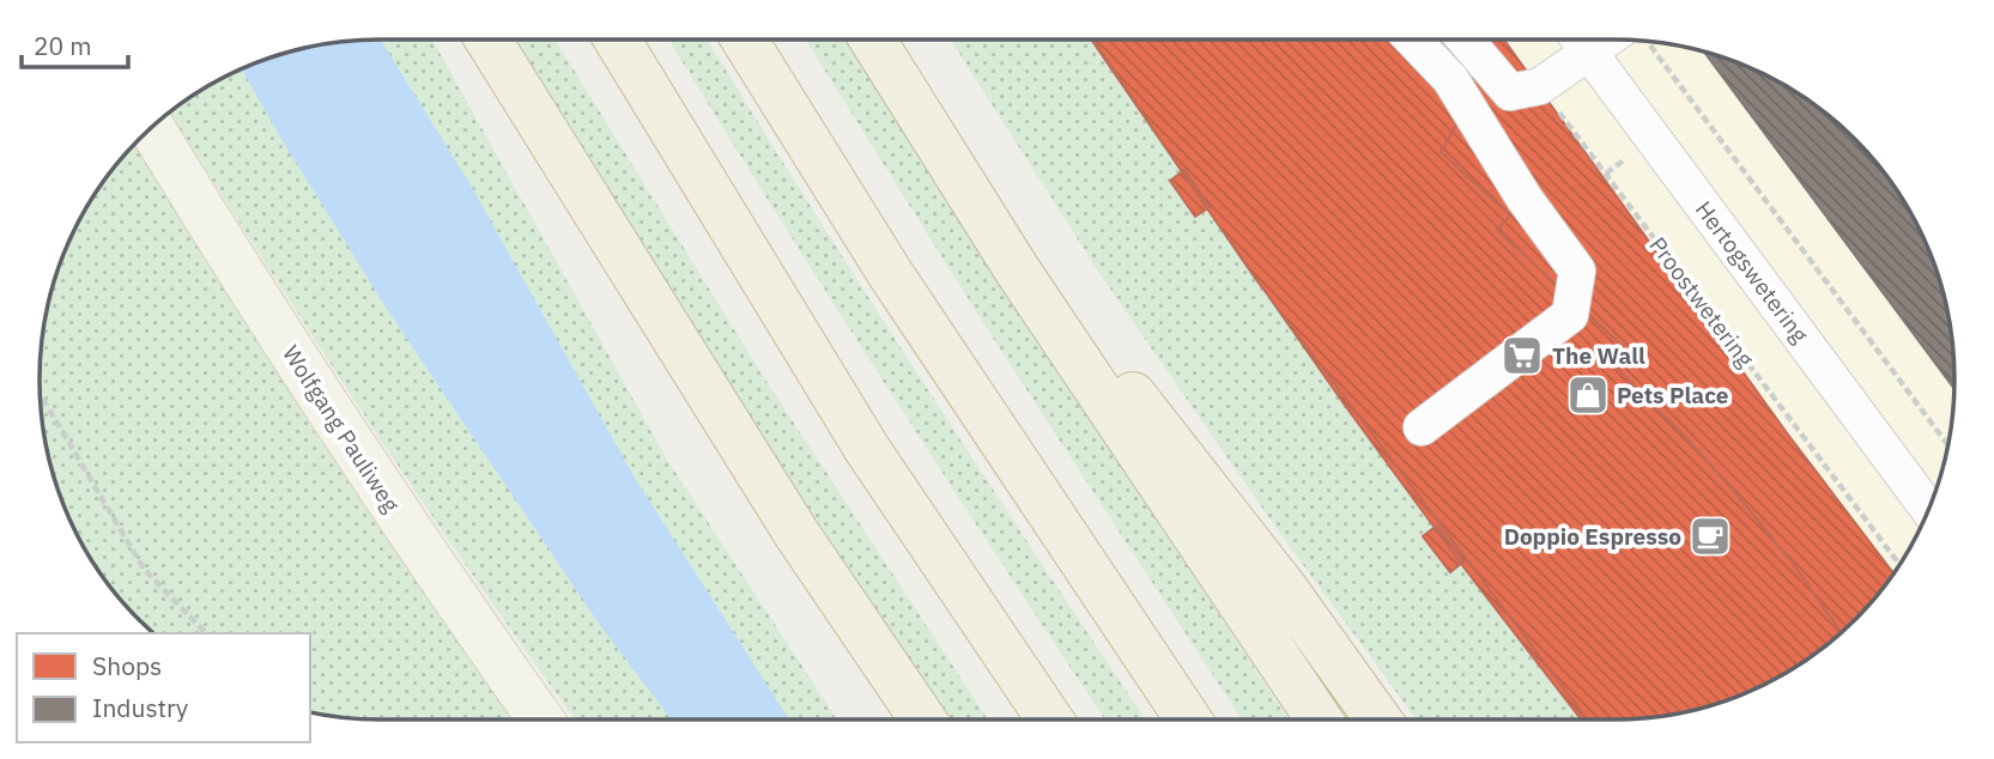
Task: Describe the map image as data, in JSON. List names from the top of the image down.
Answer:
{
  "streets": {
    "main road": ["Wolfgang Pauliweg"],
    "street": ["Hertogswetering"],
    "path": ["Proostwetering"]
  },
  "places": {
    "supermarket": ["The Wall"],
    "shop": ["Pets Place"],
    "cafe": ["Doppio Espresso"]
  },
  "legend": ["Shops", "Industry"],
  "scale_bar": "20 m"
}
